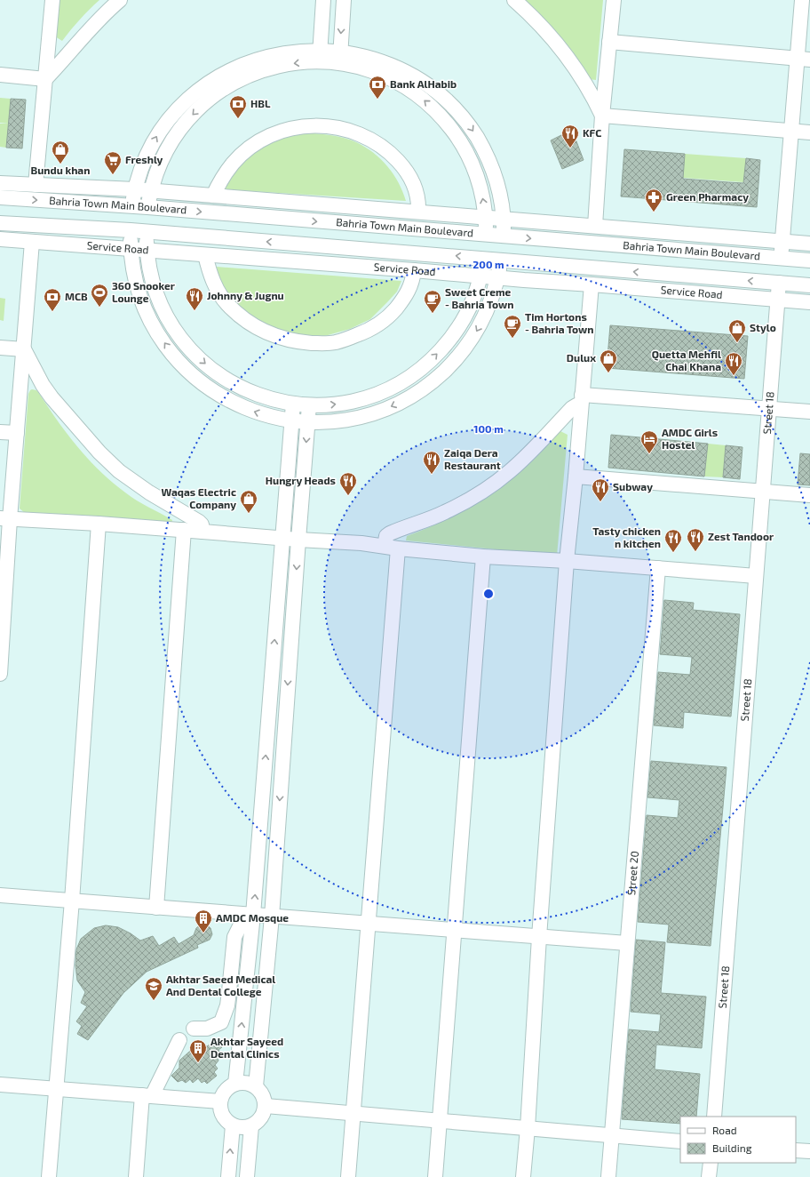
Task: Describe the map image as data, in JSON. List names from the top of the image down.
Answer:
{
  "streets": {
    "street": [
      "Bahria Town Main Boulevard",
      "Service Road",
      "Street 18",
      "Street 20"
    ]
  },
  "crossings": [
    ["Service Road", "Street 18"]
  ],
  "places": {
    "bank": ["Bank AlHabib", "HBL", "MCB"],
    "restaurant": [
      "KFC",
      "Johnny & Jugnu",
      "Quetta Mehfil Chai Khana",
      "Zaiqa Dera Restaurant",
      "Hungry Heads",
      "Subway",
      "Zest Tandoor",
      "Tasty chicken n kitchen"
    ],
    "shop": [
      "Bundu khan",
      "Stylo",
      "Dulux",
      "Waqas Electric Company"
    ],
    "supermarket": ["Freshly"],
    "pharmacy": ["Green Pharmacy"],
    "sports": ["360 Snooker Lounge"],
    "cafe": ["Sweet Creme - Bahria Town", "Tim Hortons - Bahria Town"],
    "hotel": ["AMDC Girls Hostel"],
    "building": ["AMDC Mosque", "Akhtar Sayeed Dental Clinics"],
    "school or university": ["Akhtar Saeed Medical And Dental College"]
  },
  "legend": ["Road", "Building"],
  "rings": ["200 m", "100 m"]
}
